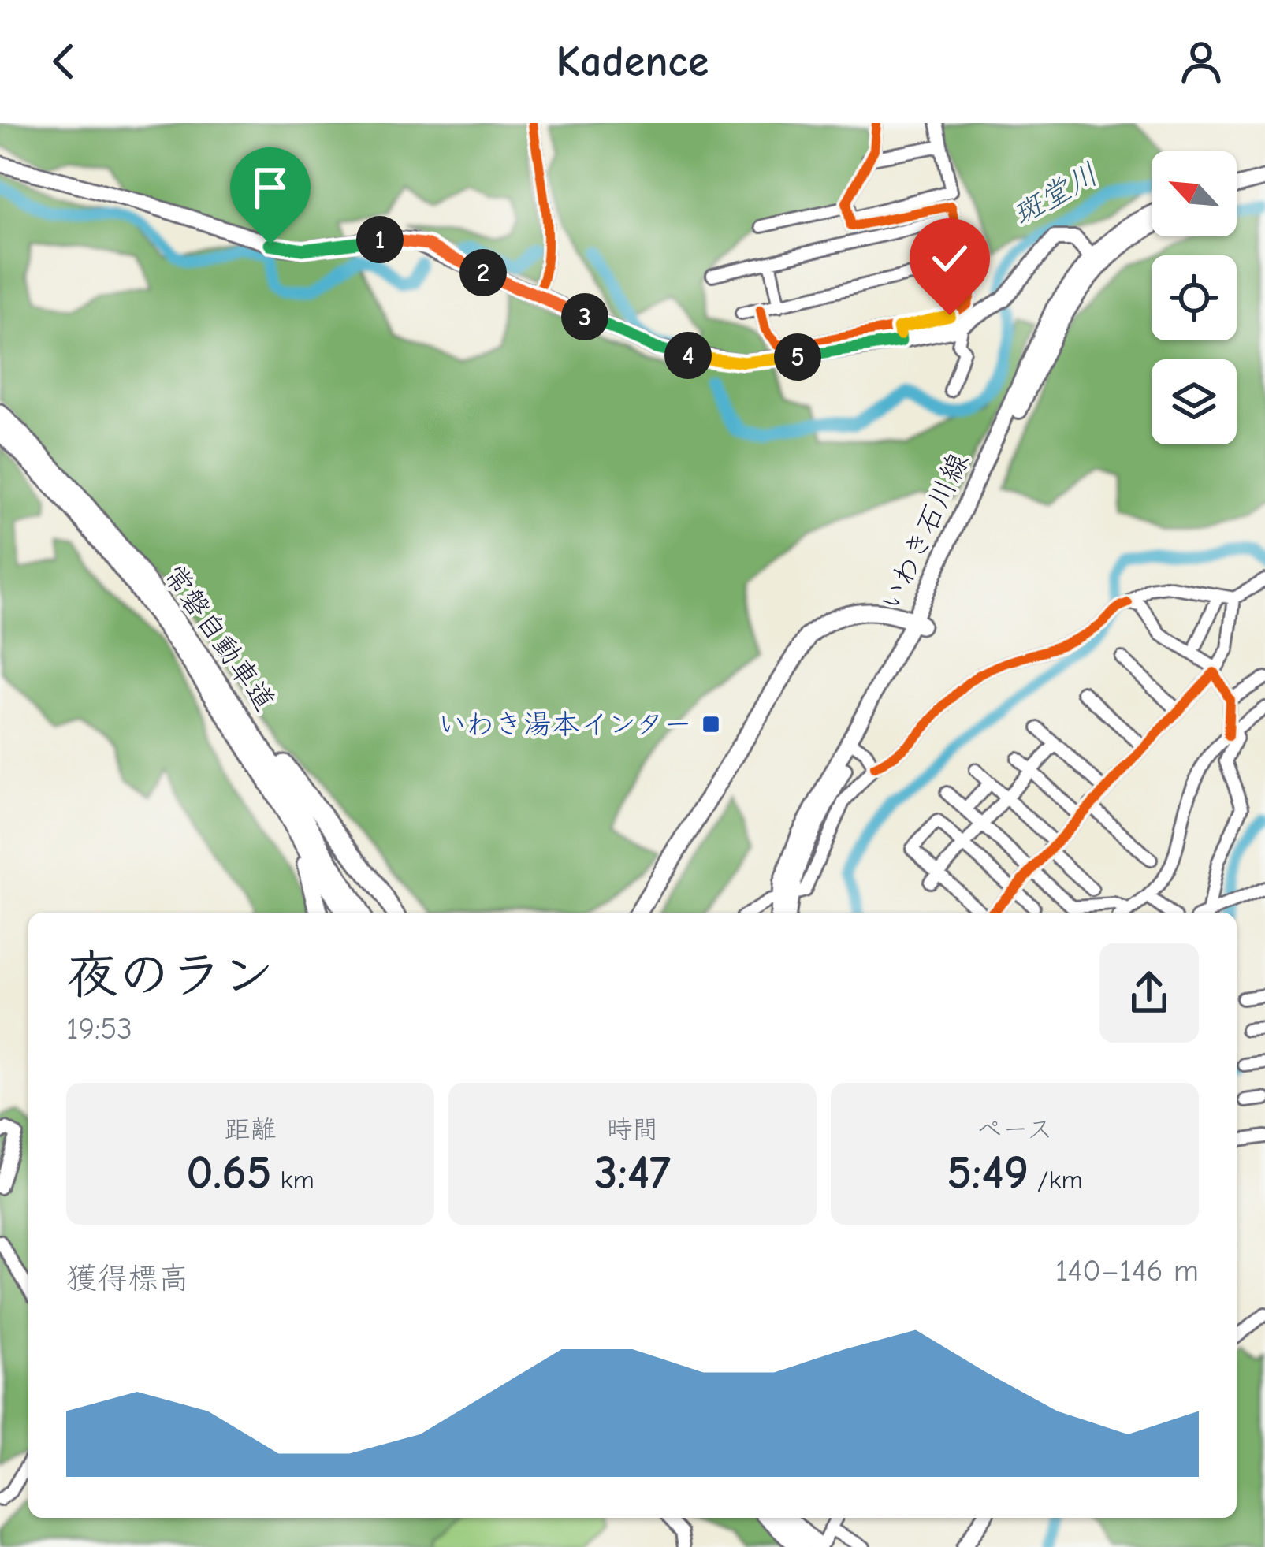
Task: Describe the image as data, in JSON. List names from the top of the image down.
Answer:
{
  "streets": {
    "highway": ["常磐自動車道"],
    "main road": ["いわき石川線"]
  },
  "water": ["斑堂川"],
  "places": {
    "transit": ["いわき湯本インター"]
  },
  "north": "top left",
  "page": {
    "header": "Kadence",
    "pins": [
      "1",
      "2",
      "3",
      "4",
      "5"
    ],
    "heading": ["夜のラン", "19:53"],
    "stats": [
      ["距離", "0.65 km"],
      ["時間", "3:47"],
      ["ペース", "5:49 /km"]
    ],
    "chart": ["獲得標高", "140–146 m"]
  }
}
